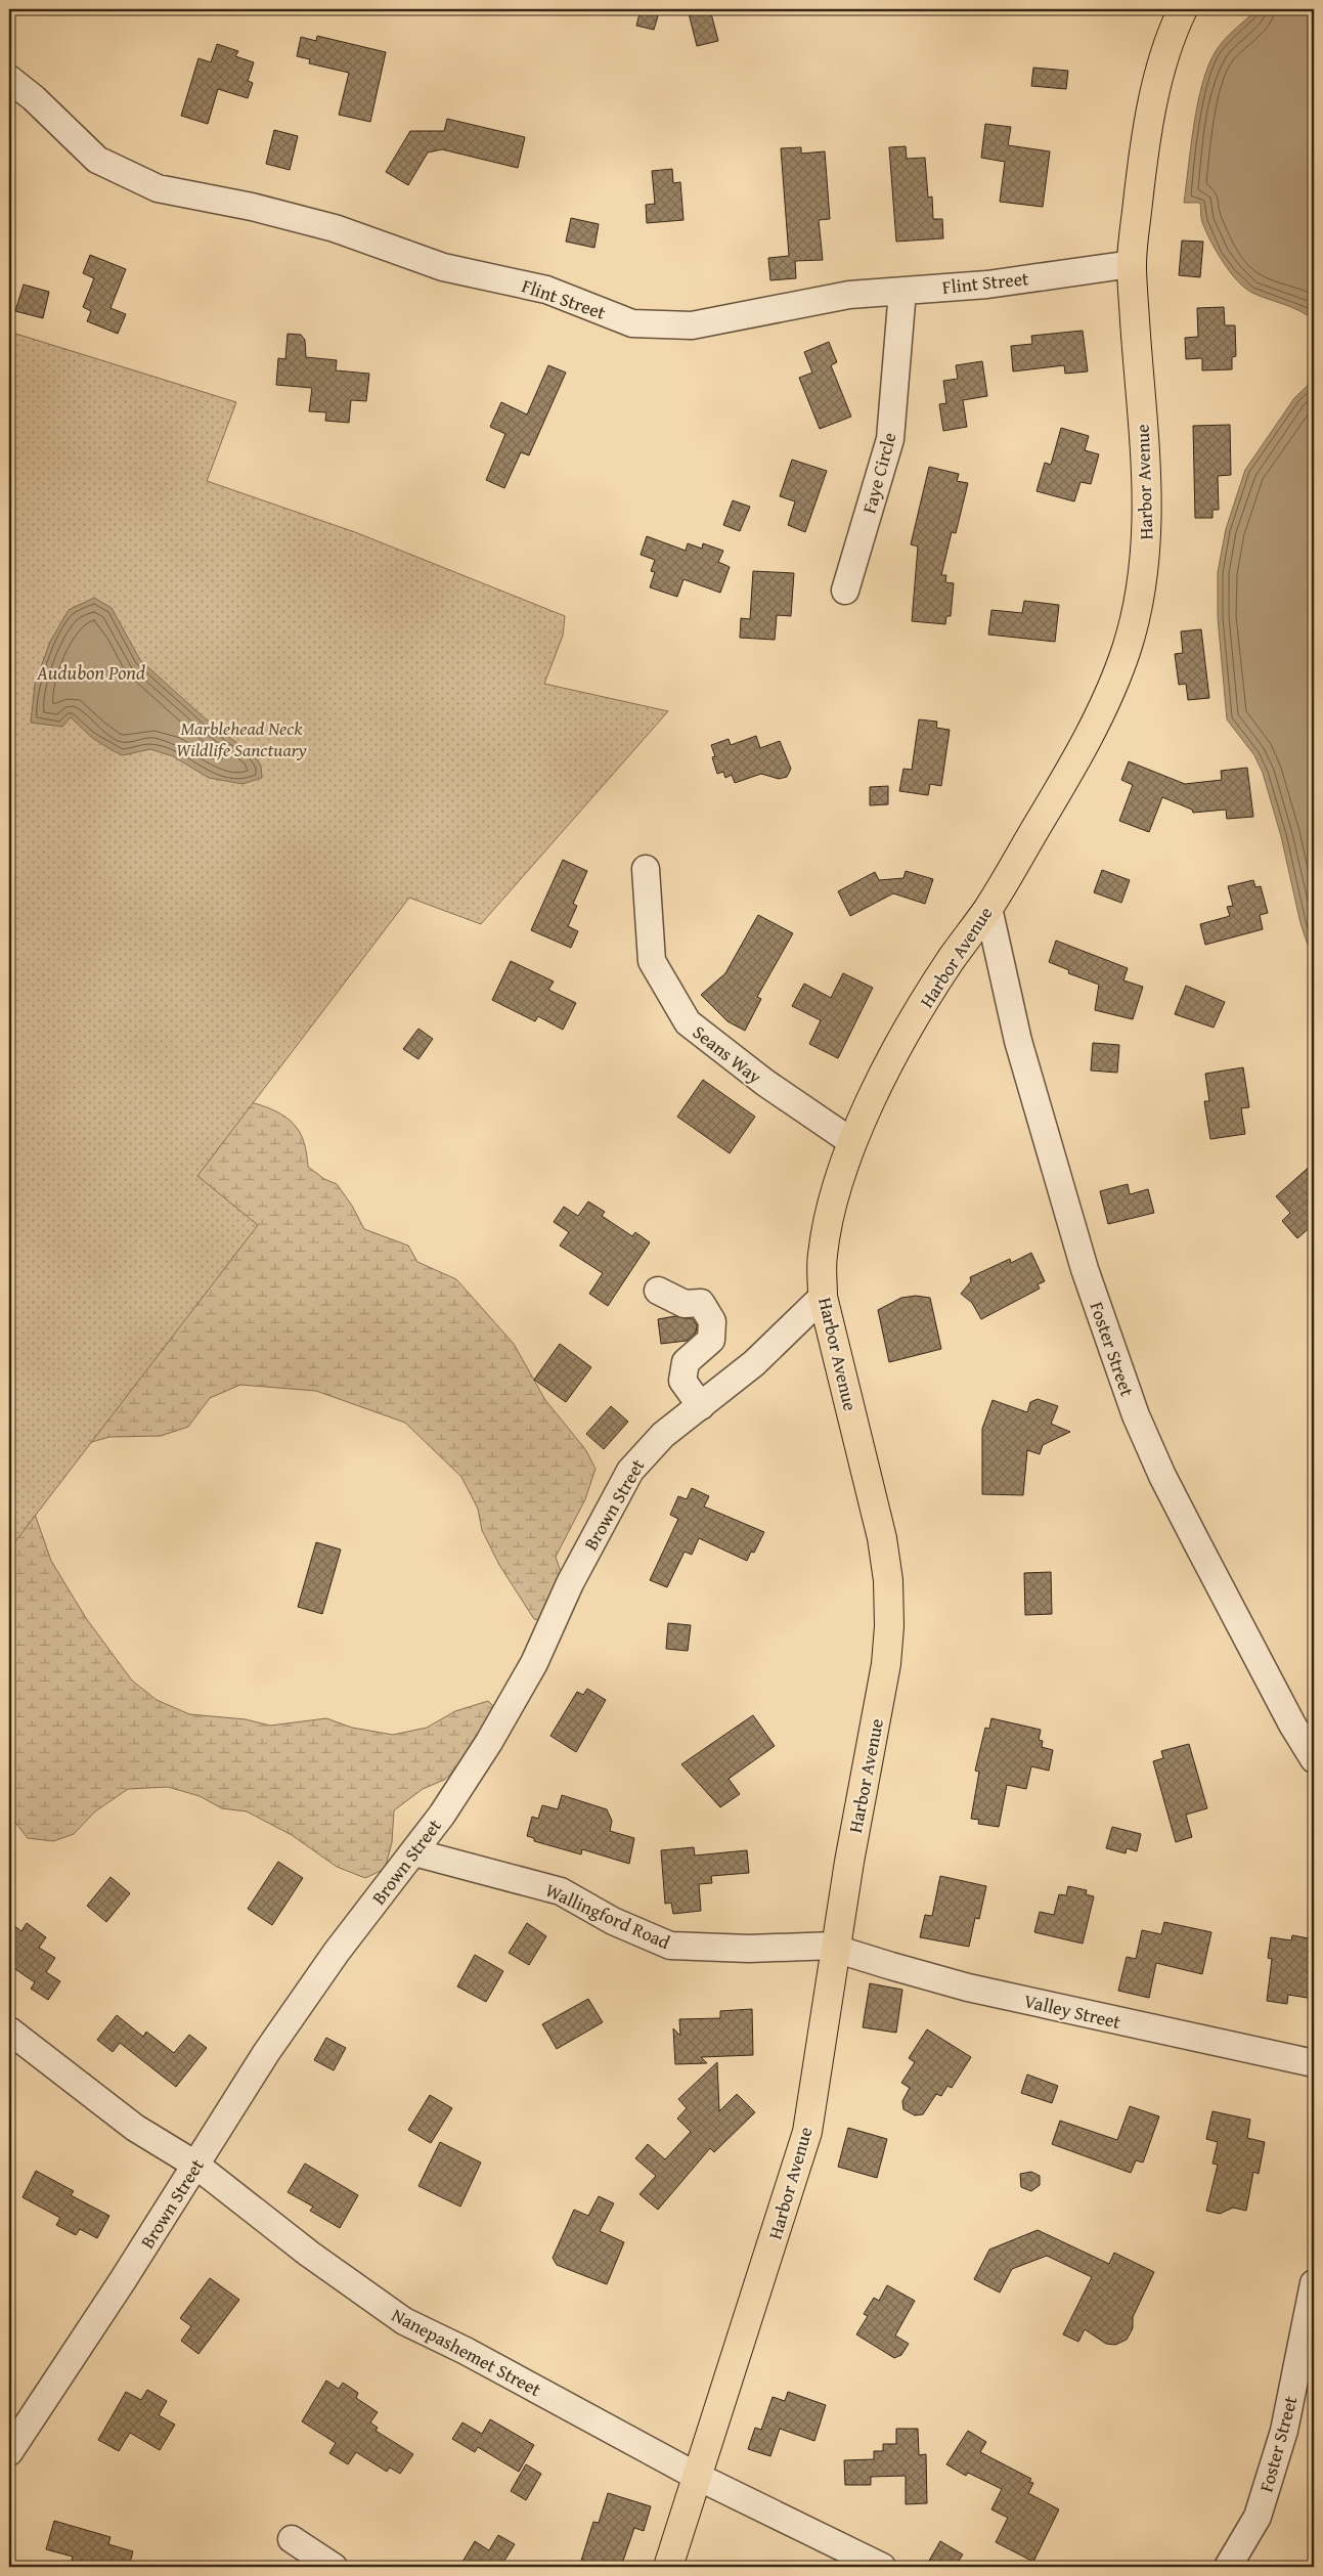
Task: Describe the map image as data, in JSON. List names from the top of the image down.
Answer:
{
  "streets": {
    "main road": ["Harbor Avenue"],
    "street": [
      "Flint Street",
      "Faye Circle",
      "Seans Way",
      "Foster Street",
      "Brown Street",
      "Wallingford Road",
      "Valley Street",
      "Nanepashemet Street"
    ]
  },
  "crossings": [
    ["Flint Street", "Faye Circle"],
    ["Flint Street", "Harbor Avenue"],
    ["Harbor Avenue", "Seans Way"],
    ["Harbor Avenue", "Foster Street"],
    ["Harbor Avenue", "Brown Street"],
    ["Harbor Avenue", "Wallingford Road"],
    ["Harbor Avenue", "Valley Street"],
    ["Harbor Avenue", "Nanepashemet Street"],
    ["Brown Street", "Wallingford Road"],
    ["Brown Street", "Nanepashemet Street"],
    ["Wallingford Road", "Valley Street"]
  ],
  "water": ["Audubon Pond"],
  "parks": ["Marblehead Neck Wildlife Sanctuary"]
}
